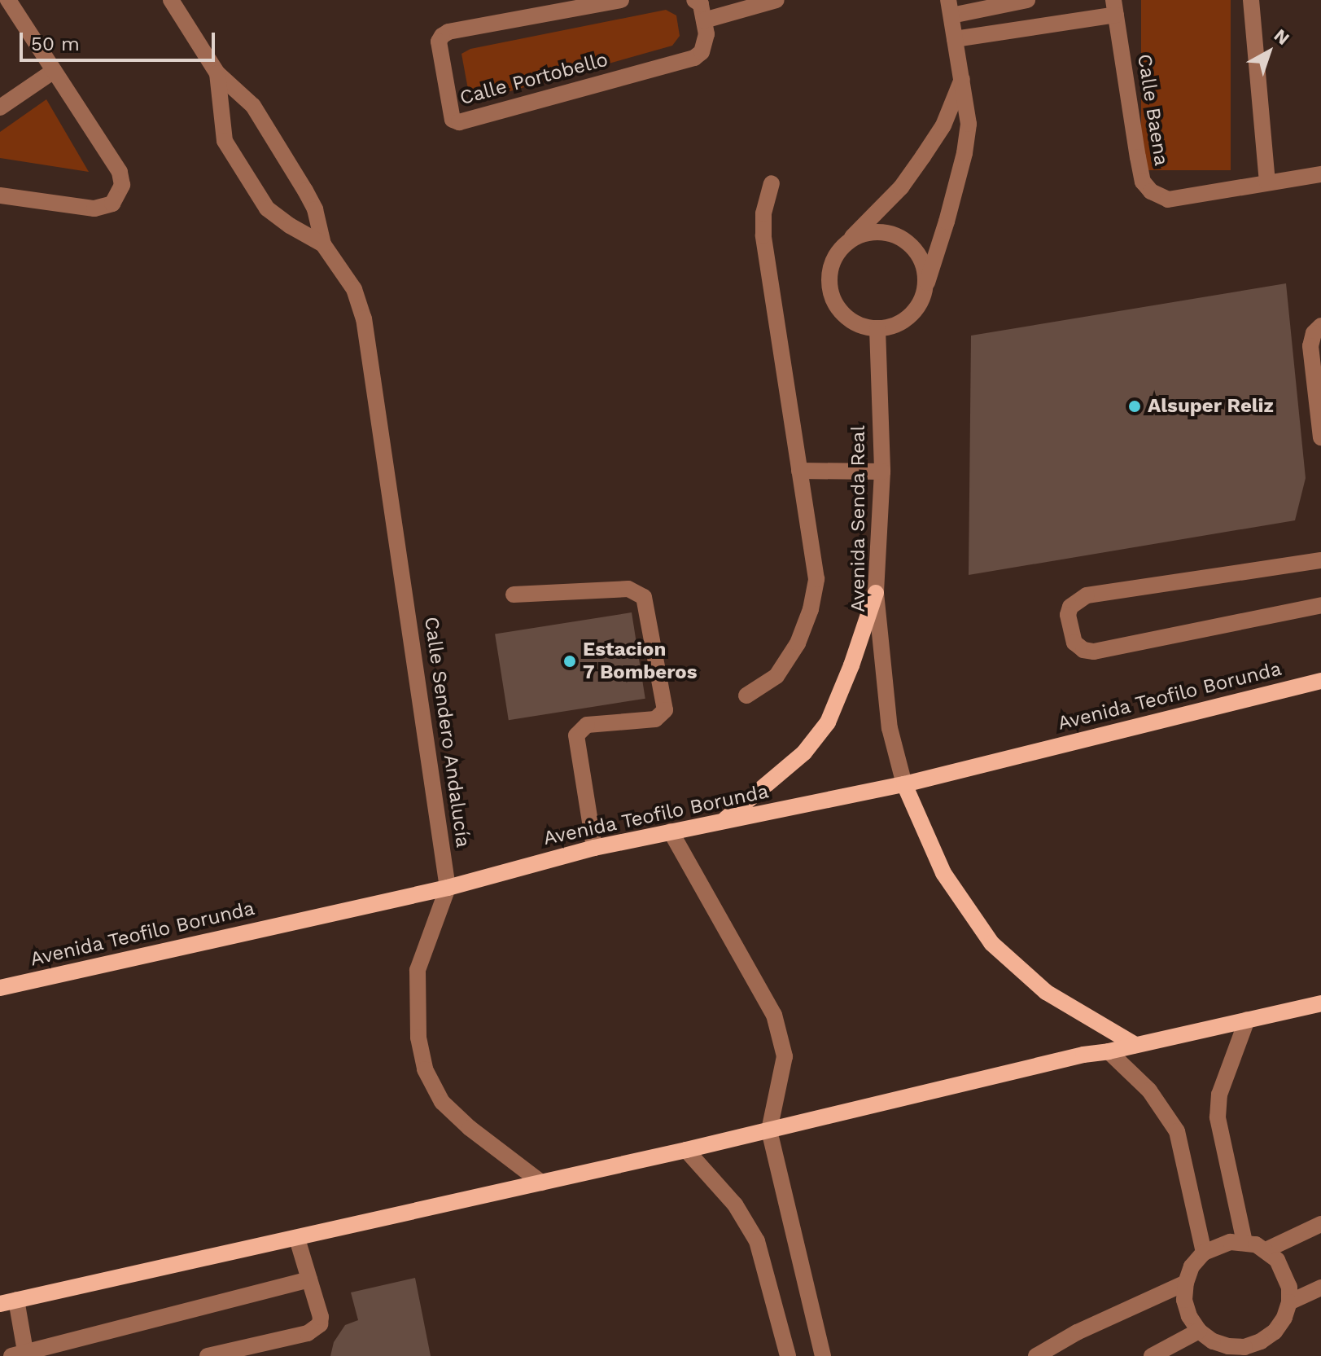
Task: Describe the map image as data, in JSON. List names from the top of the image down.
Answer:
{
  "streets": {
    "main road": ["Avenida Teofilo Borunda"],
    "street": [
      "Calle Portobello",
      "Calle Baena",
      "Avenida Senda Real",
      "Calle Sendero Andalucía"
    ]
  },
  "crossings": [
    ["Avenida Senda Real", "Avenida Teofilo Borunda"],
    ["Avenida Teofilo Borunda", "Calle Sendero Andalucía"]
  ],
  "places": ["Alsuper Reliz", "Estacion 7 Bomberos"],
  "scale_bar": "50 m",
  "north": "top right"
}
